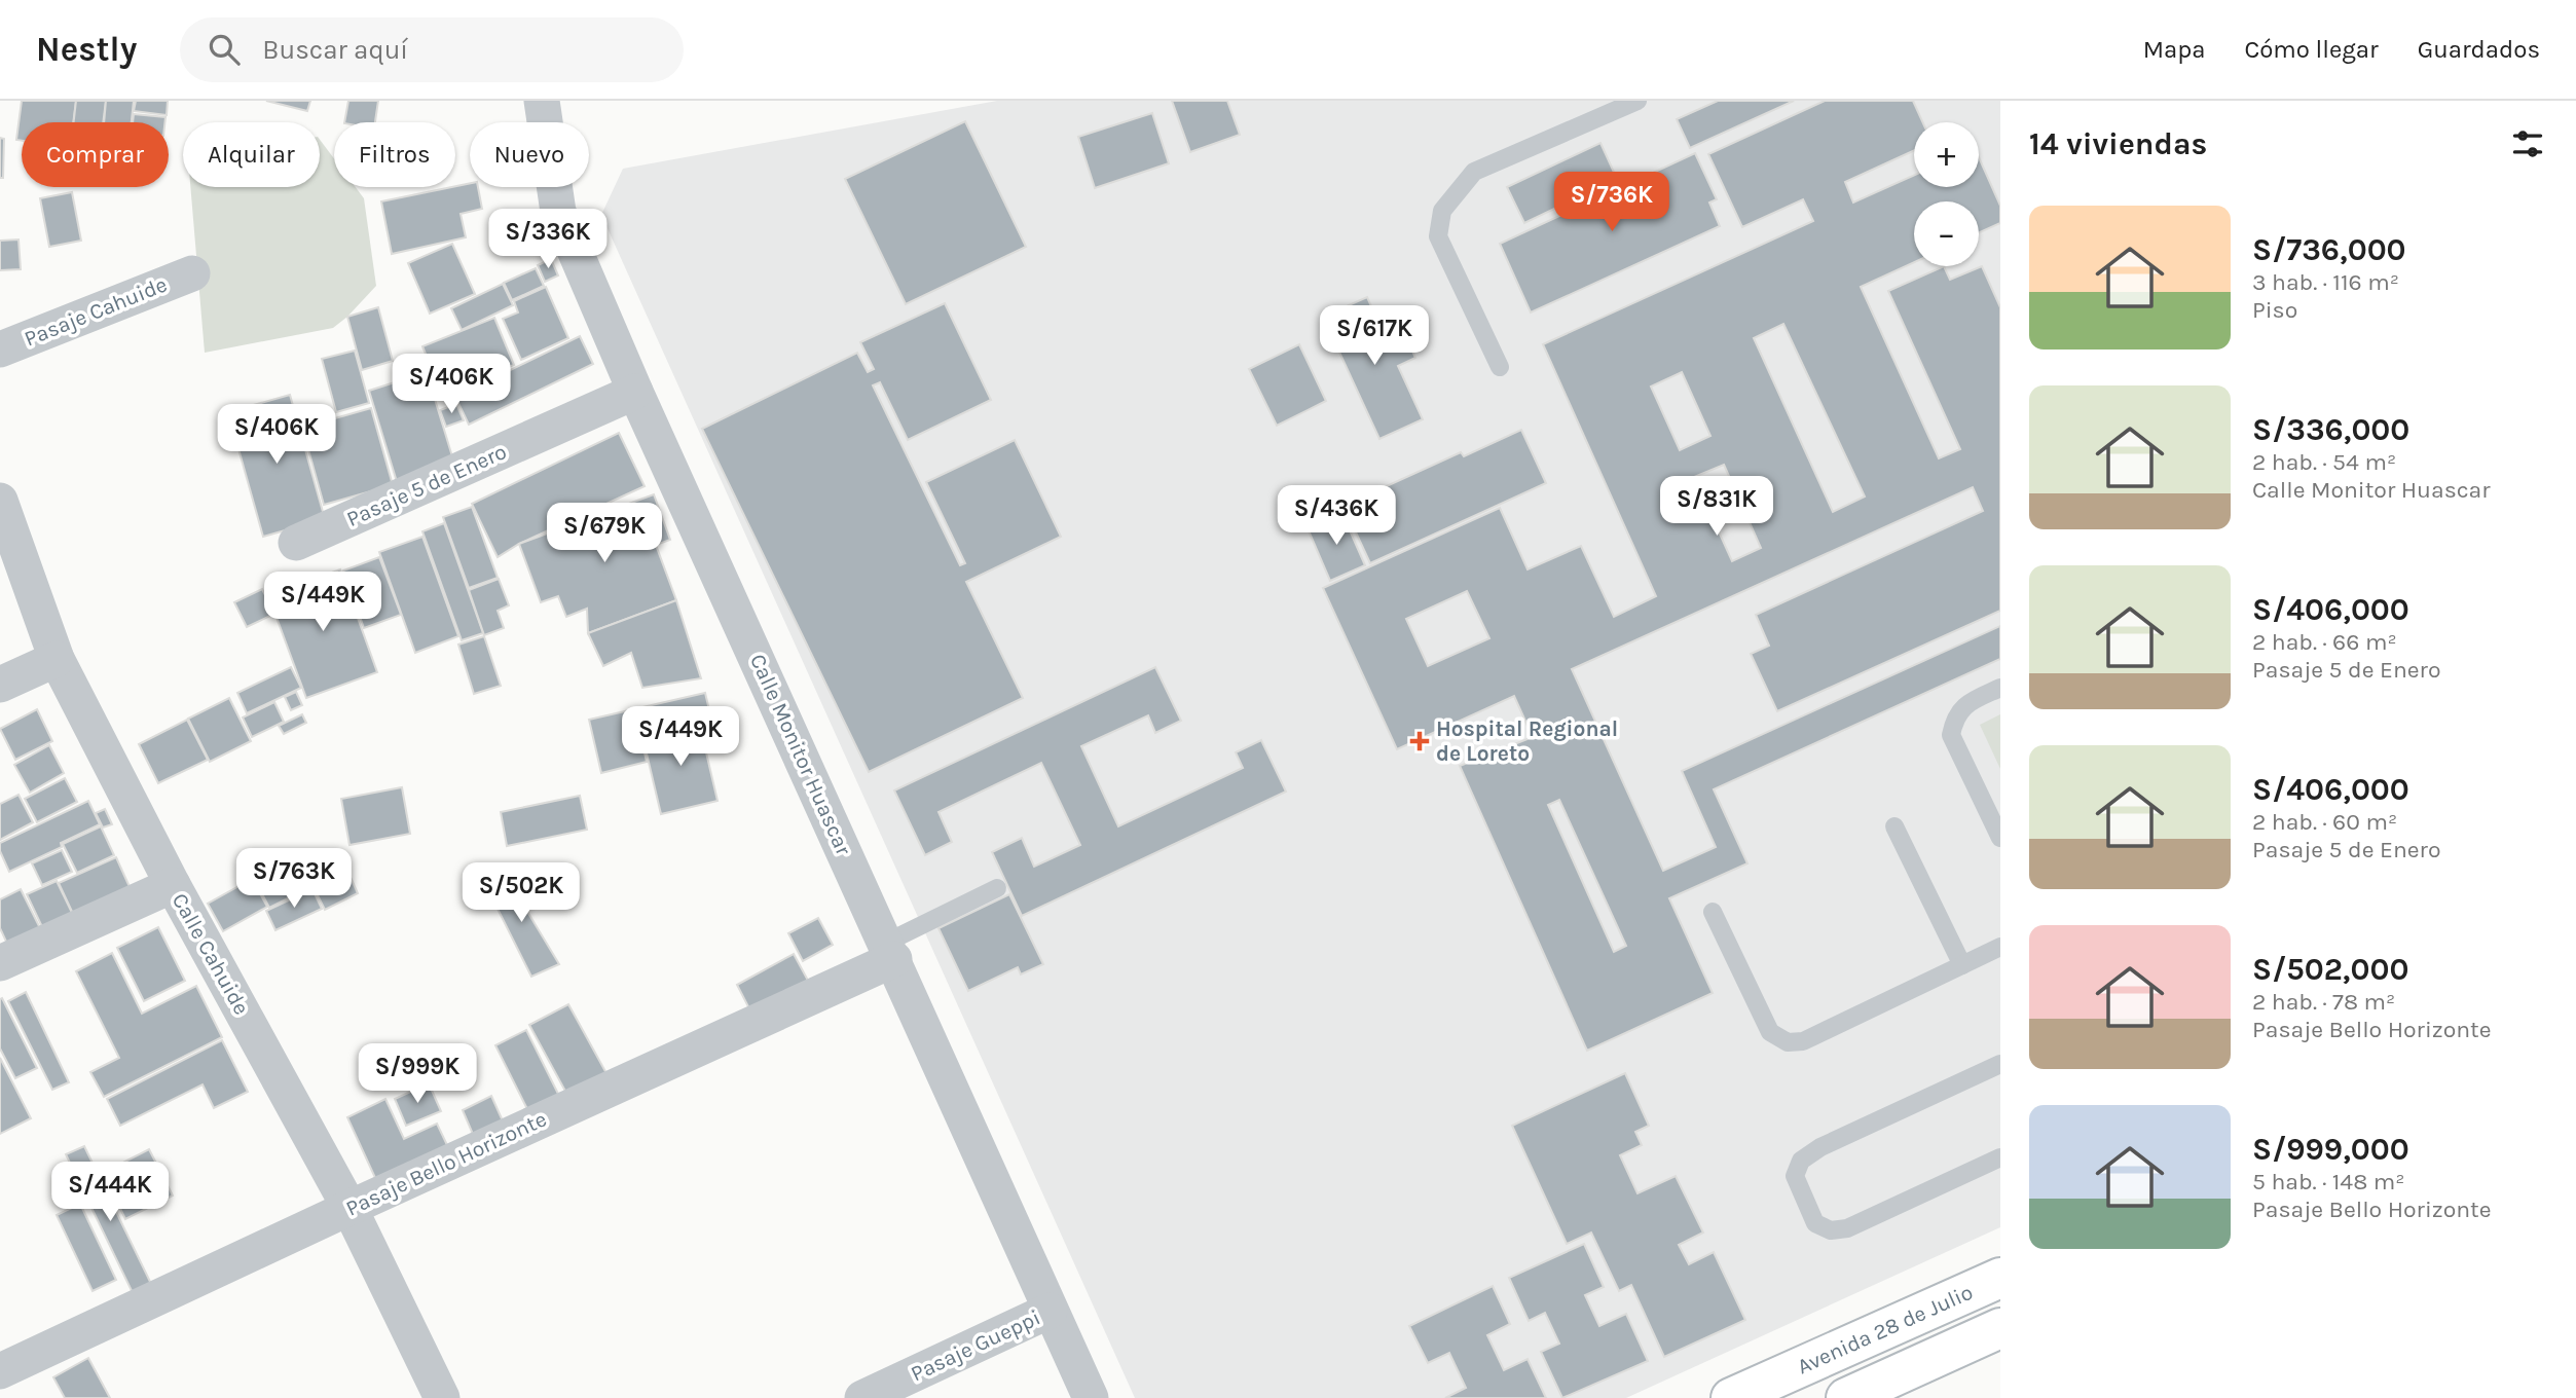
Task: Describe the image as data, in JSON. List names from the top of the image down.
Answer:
{
  "streets": {
    "main road": ["Avenida 28 de Julio"],
    "street": [
      "Pasaje Cahuide",
      "Pasaje 5 de Enero",
      "Calle Monitor Huascar",
      "Calle Cahuide",
      "Pasaje Bello Horizonte",
      "Pasaje Gueppi"
    ]
  },
  "crossings": [
    ["Pasaje 5 de Enero", "Calle Monitor Huascar"],
    ["Calle Monitor Huascar", "Pasaje Bello Horizonte"],
    ["Calle Monitor Huascar", "Pasaje Gueppi"],
    ["Calle Cahuide", "Pasaje Bello Horizonte"]
  ],
  "places": {
    "health": ["Hospital Regional de Loreto"]
  },
  "page": {
    "header": "Nestly",
    "search": "Buscar aquí",
    "nav": ["Mapa", "Cómo llegar", "Guardados"],
    "heading": "14 viviendas",
    "map_buttons": ["+", "−"],
    "chip": [
      "Comprar",
      "Alquilar",
      "Filtros",
      "Nuevo"
    ],
    "price": [
      "S/736K",
      "S/336K",
      "S/617K",
      "S/406K",
      "S/406K",
      "S/831K",
      "S/436K",
      "S/679K",
      "S/449K",
      "S/449K",
      "S/763K",
      "S/502K",
      "S/999K",
      "S/444K"
    ],
    "list": [
      {
        "name": "S/736,000",
        "note": "3 hab. · 116 m² · Piso"
      },
      {
        "name": "S/336,000",
        "note": "2 hab. · 54 m² · Calle Monitor Huascar"
      },
      {
        "name": "S/406,000",
        "note": "2 hab. · 66 m² · Pasaje 5 de Enero"
      },
      {
        "name": "S/406,000",
        "note": "2 hab. · 60 m² · Pasaje 5 de Enero"
      },
      {
        "name": "S/502,000",
        "note": "2 hab. · 78 m² · Pasaje Bello Horizonte"
      },
      {
        "name": "S/999,000",
        "note": "5 hab. · 148 m² · Pasaje Bello Horizonte"
      }
    ]
  }
}
